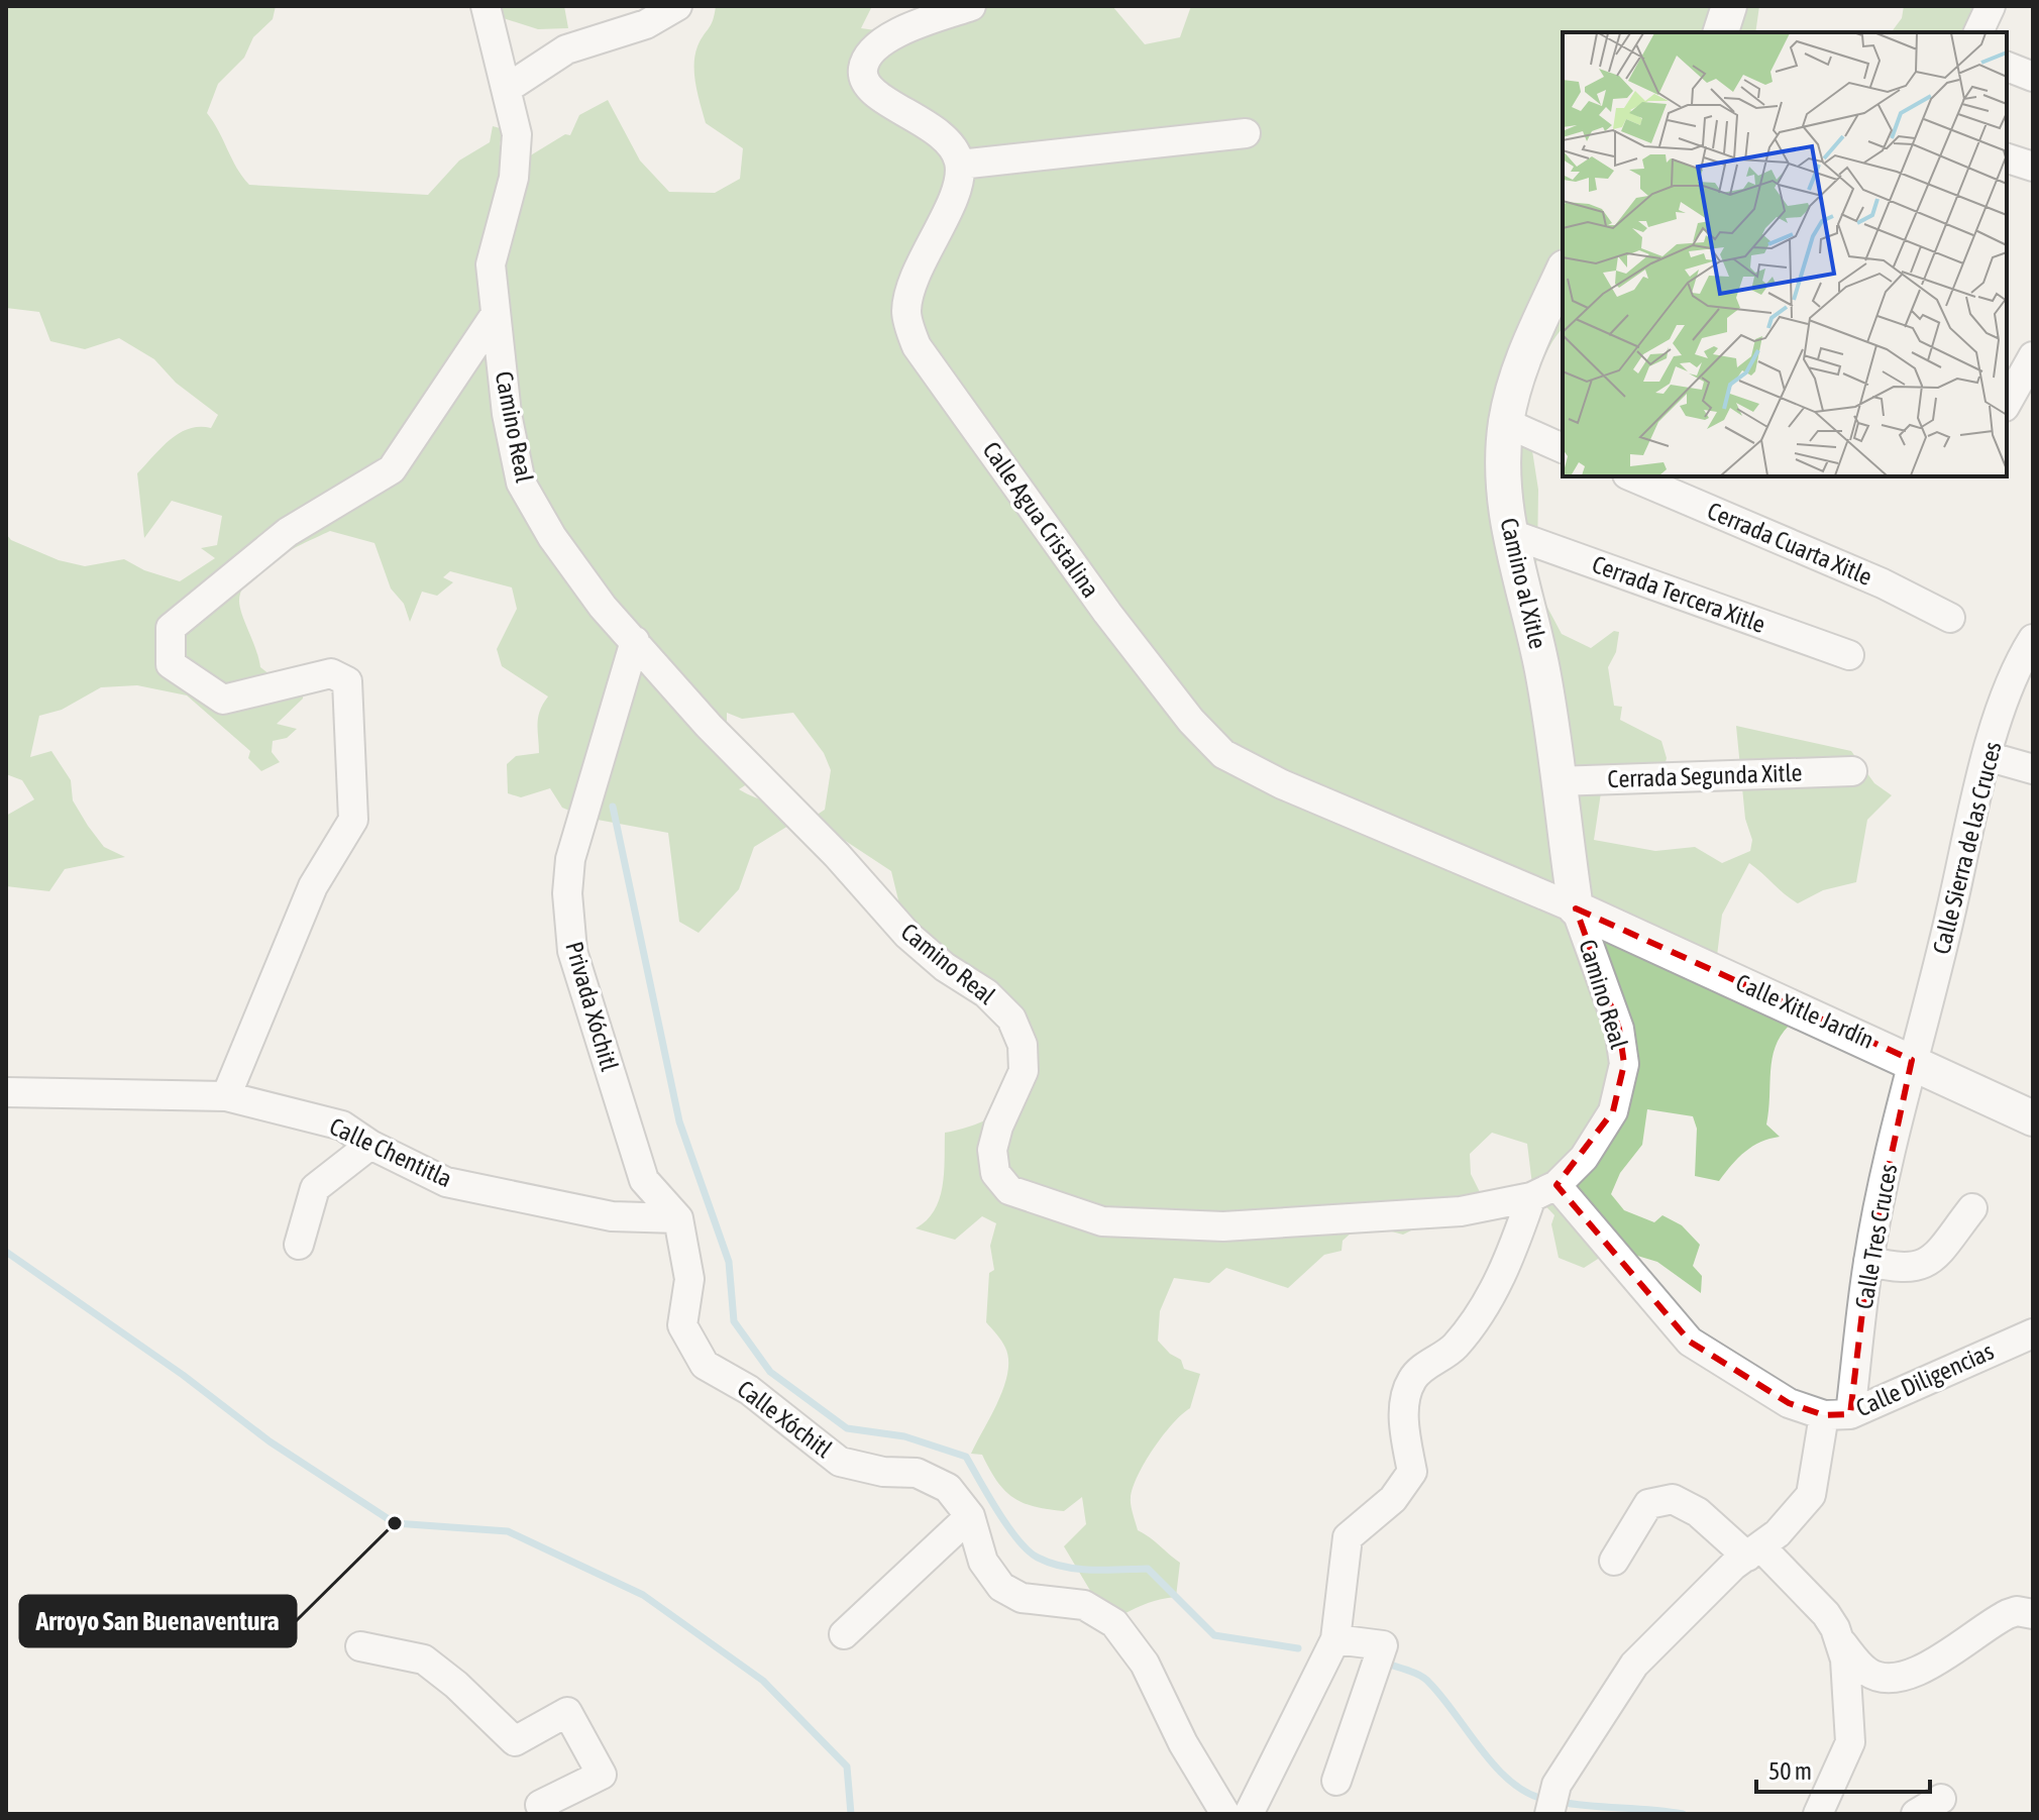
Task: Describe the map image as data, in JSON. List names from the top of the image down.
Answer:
{
  "streets": {
    "street": [
      "Camino Real",
      "Calle Agua Cristalina",
      "Cerrada Cuarta Xitle",
      "Camino al Xitle",
      "Cerrada Tercera Xitle",
      "Cerrada Segunda Xitle",
      "Calle Sierra de las Cruces",
      "Privada Xóchitl",
      "Calle Xitle Jardín",
      "Calle Chentitla",
      "Calle Tres Cruces",
      "Calle Diligencias",
      "Calle Xóchitl"
    ]
  },
  "crossings": [
    ["Camino Real", "Calle Agua Cristalina"],
    ["Camino Real", "Camino al Xitle"],
    ["Camino Real", "Privada Xóchitl"],
    ["Camino Real", "Calle Xitle Jardín"],
    ["Camino Real", "Calle Diligencias"],
    ["Calle Agua Cristalina", "Camino al Xitle"],
    ["Calle Agua Cristalina", "Calle Xitle Jardín"],
    ["Camino al Xitle", "Cerrada Tercera Xitle"],
    ["Camino al Xitle", "Cerrada Segunda Xitle"],
    ["Camino al Xitle", "Calle Xitle Jardín"],
    ["Calle Sierra de las Cruces", "Calle Xitle Jardín"],
    ["Calle Sierra de las Cruces", "Calle Tres Cruces"],
    ["Privada Xóchitl", "Calle Chentitla"],
    ["Privada Xóchitl", "Calle Xóchitl"],
    ["Calle Xitle Jardín", "Calle Tres Cruces"],
    ["Calle Chentitla", "Calle Xóchitl"],
    ["Calle Tres Cruces", "Calle Diligencias"]
  ],
  "places": ["Arroyo San Buenaventura"],
  "scale_bar": "50 m"
}
